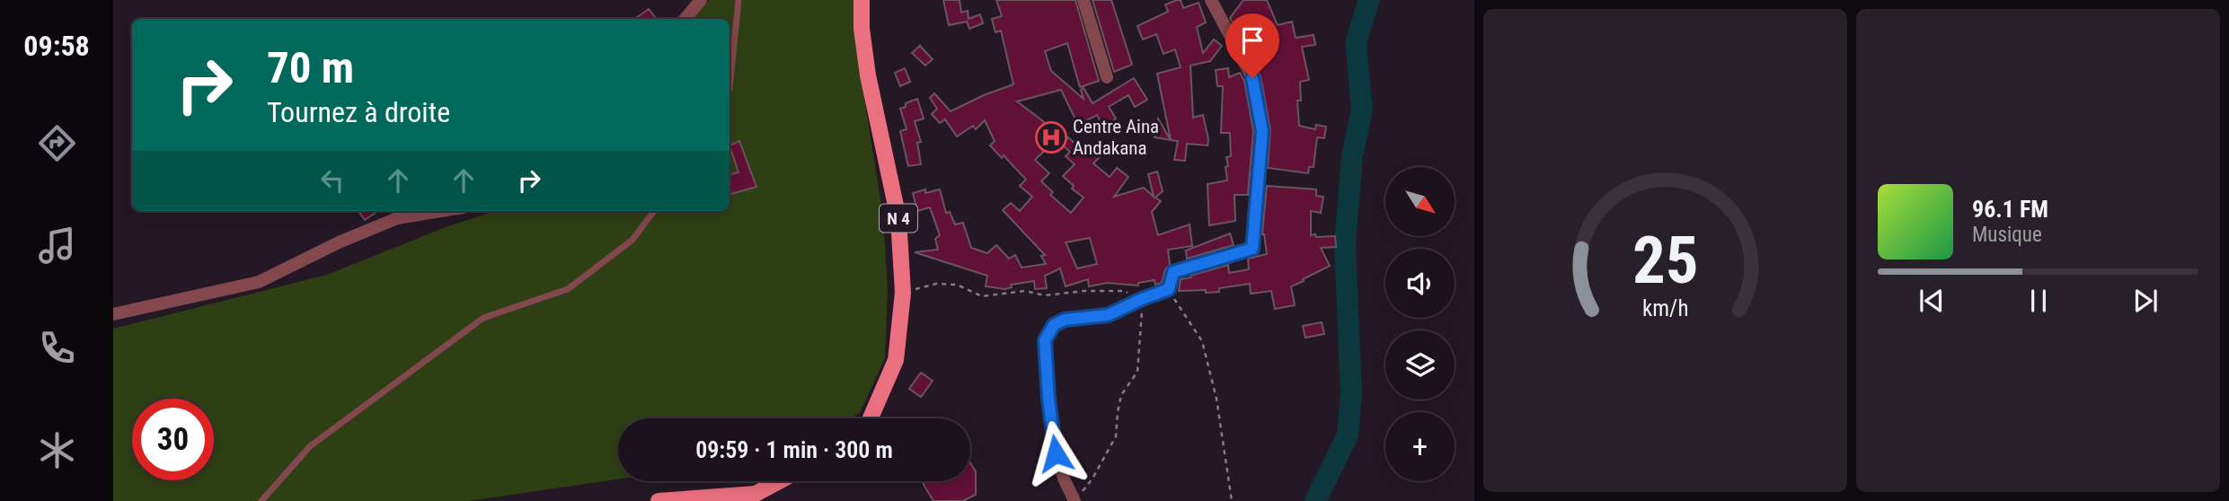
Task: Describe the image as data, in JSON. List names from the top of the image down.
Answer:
{
  "streets": {
    "main road": ["N 4"]
  },
  "places": {
    "hospital": ["Centre Aina Andakana"]
  },
  "north": "bottom right",
  "page": {
    "tabs": "09:58",
    "turn": ["70 m", "Tournez à droite"],
    "map_buttons": "+",
    "song": ["96.1 FM", "Musique"],
    "limit": "30",
    "trip": "09:59 · 1 min · 300 m",
    "gauge": ["25", "km/h"]
  }
}
